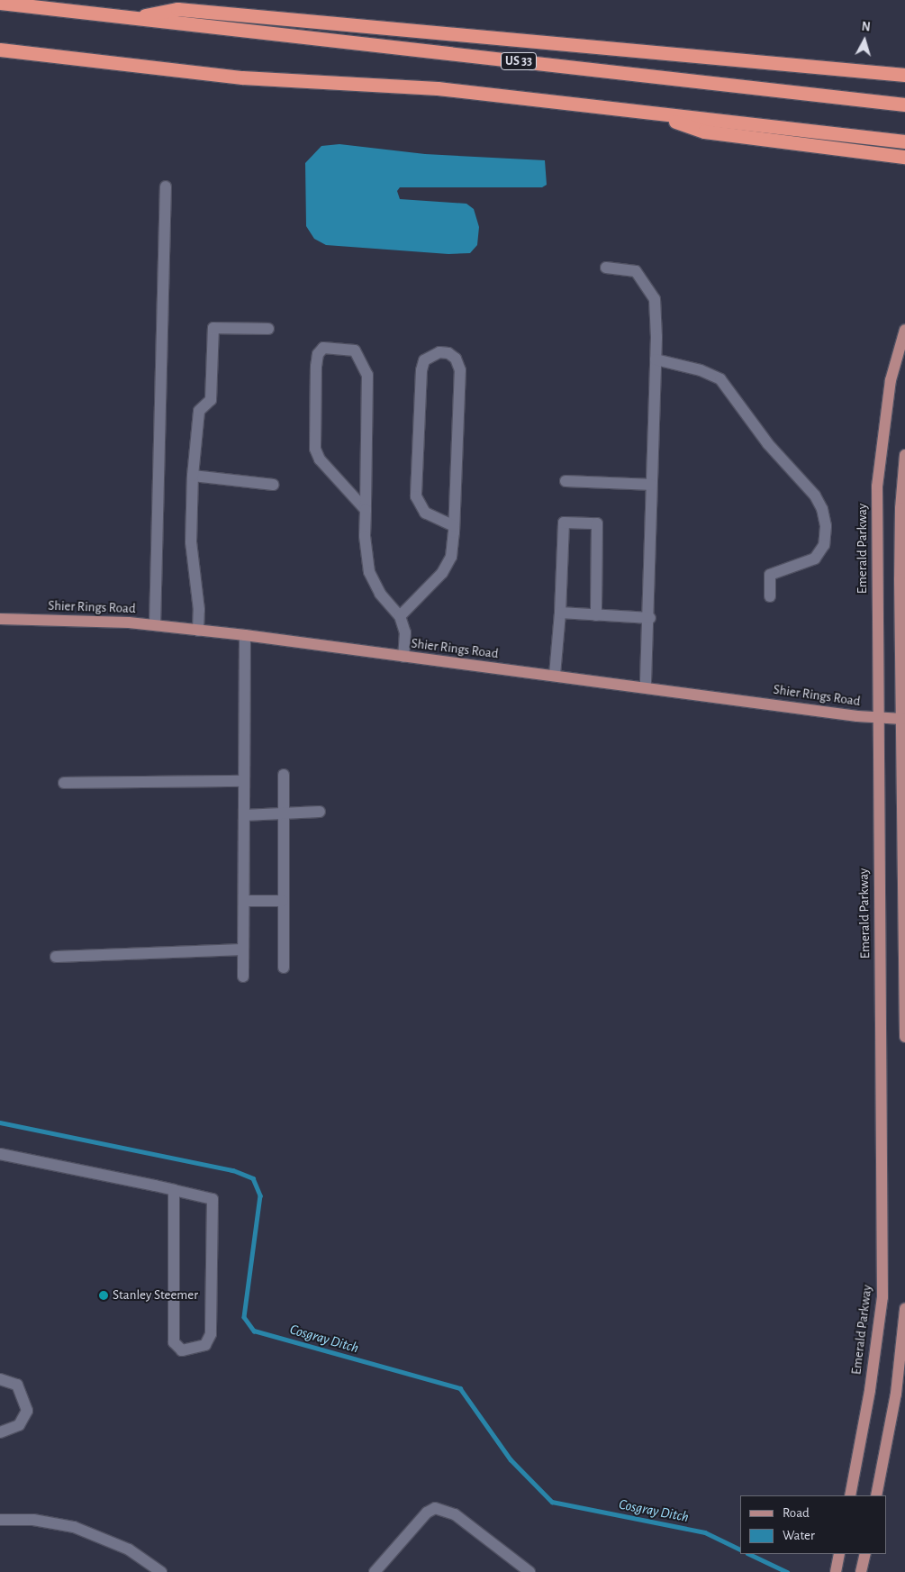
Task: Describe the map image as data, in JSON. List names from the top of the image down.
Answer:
{
  "streets": {
    "highway": ["US 33"],
    "main road": ["Emerald Parkway", "Shier Rings Road"]
  },
  "crossings": [
    ["Emerald Parkway", "Shier Rings Road"]
  ],
  "water": ["Cosgray Ditch"],
  "places": ["Stanley Steemer"],
  "legend": ["Road", "Water"],
  "north": "top"
}
